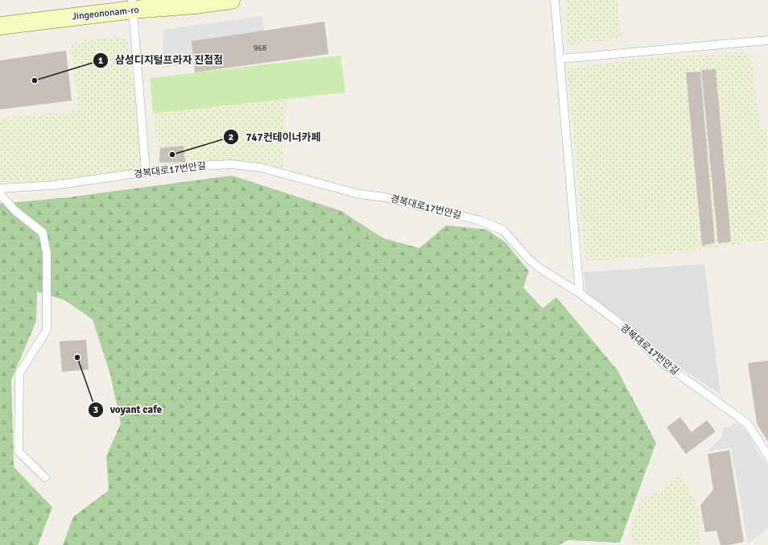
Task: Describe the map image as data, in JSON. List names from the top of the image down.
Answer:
{
  "streets": {
    "main road": ["Jingeononam-ro"],
    "lane": ["경복대로17번안길"]
  },
  "places": ["삼성디지털프라자 진접점", "747컨테이너카페", "voyant cafe"],
  "house_numbers": ["968"]
}
